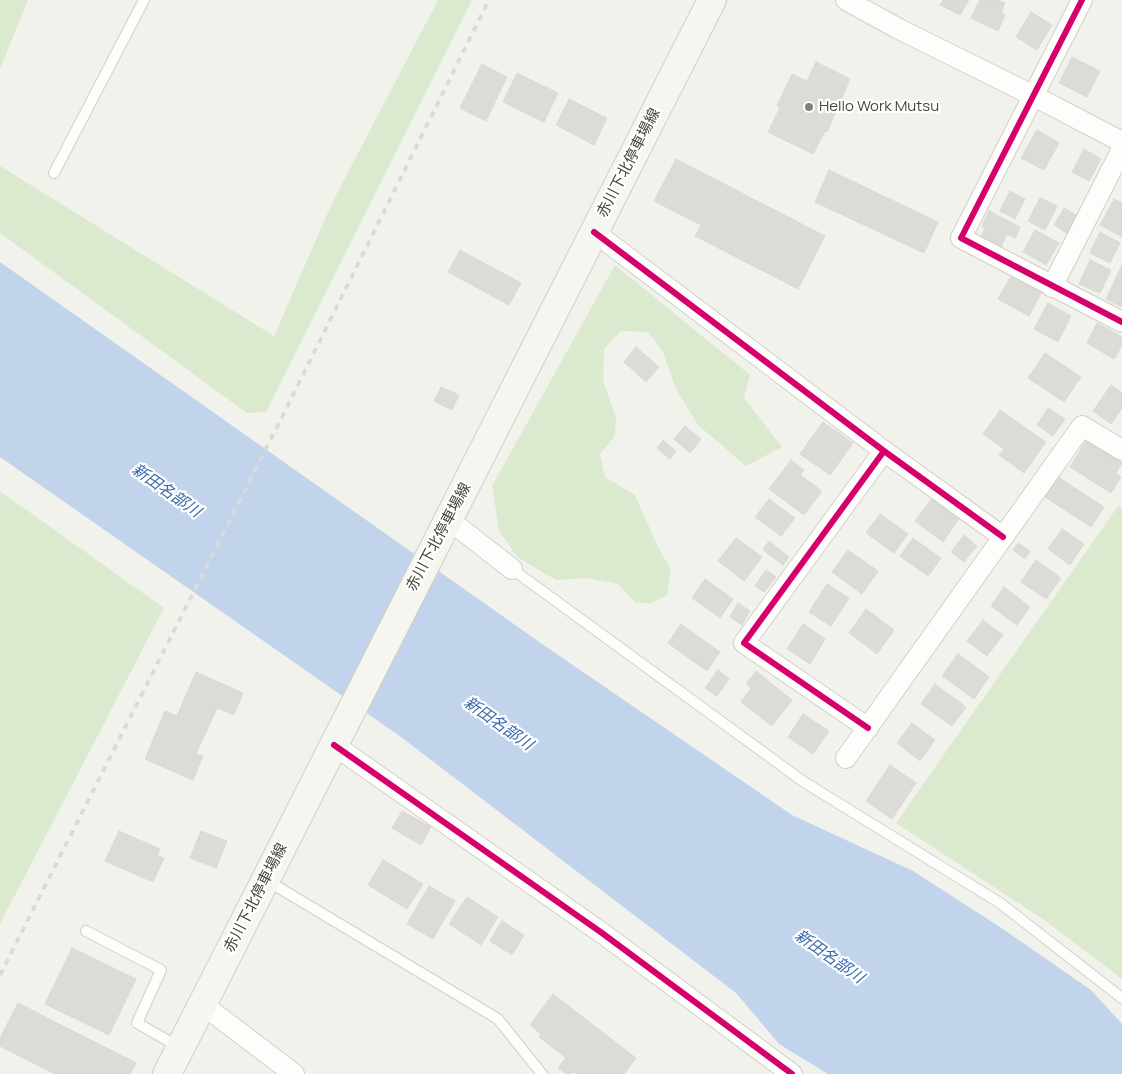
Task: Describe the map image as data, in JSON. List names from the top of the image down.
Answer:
{
  "streets": {
    "main road": ["赤川下北停車場線"]
  },
  "water": ["新田名部川"],
  "places": ["Hello Work Mutsu"]
}
